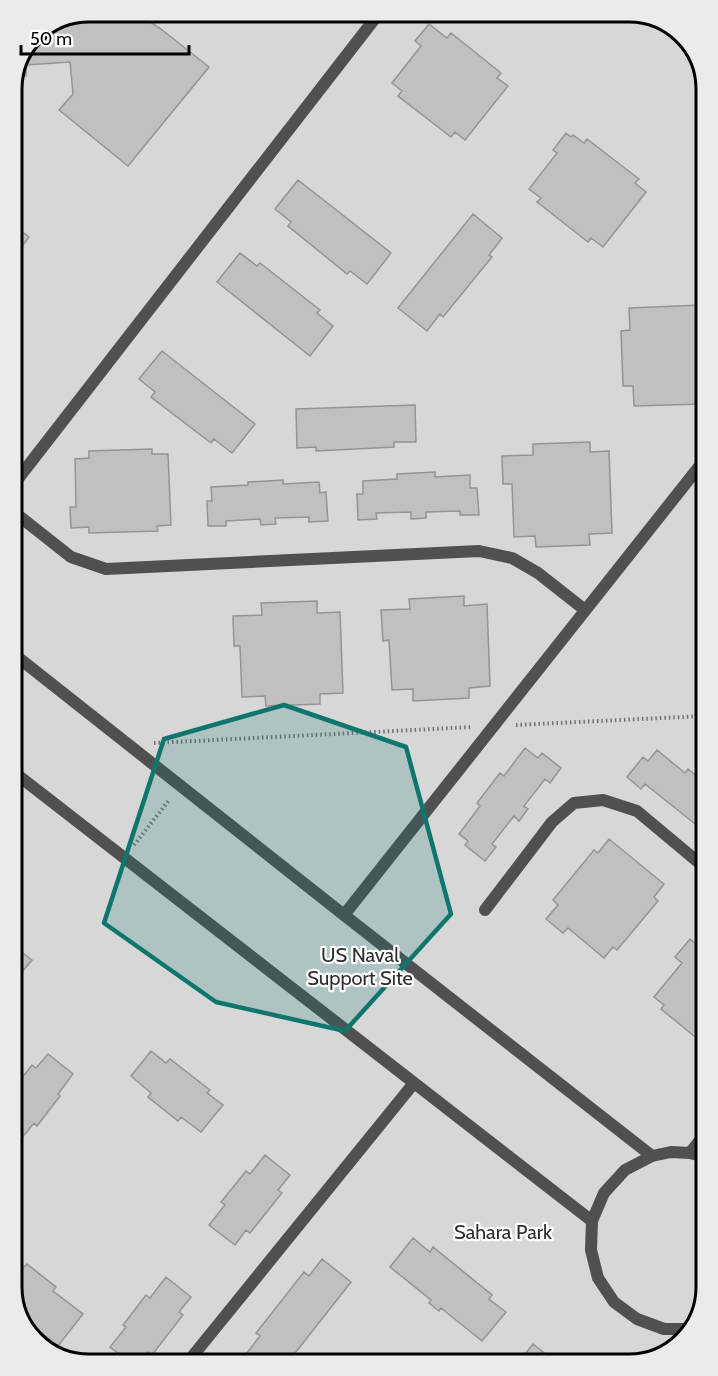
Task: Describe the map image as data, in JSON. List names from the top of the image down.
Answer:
{
  "parks": ["US Naval Support Site", "Sahara Park"],
  "scale_bar": "50 m"
}
